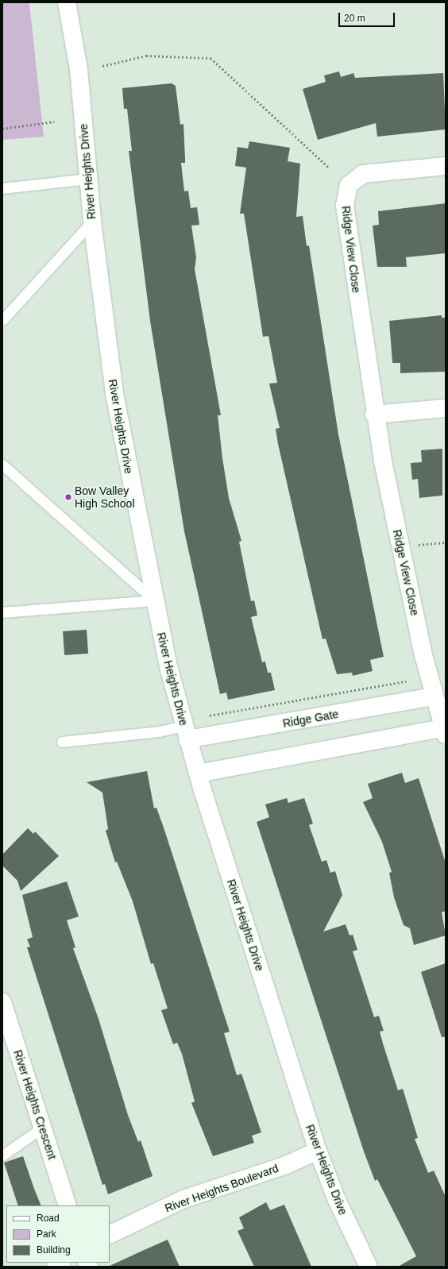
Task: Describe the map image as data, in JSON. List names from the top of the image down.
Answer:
{
  "streets": {
    "street": [
      "River Heights Drive",
      "Ridge View Close",
      "Ridge Gate",
      "River Heights Crescent",
      "River Heights Boulevard"
    ]
  },
  "crossings": [
    ["River Heights Drive", "Ridge Gate"],
    ["River Heights Drive", "River Heights Boulevard"],
    ["Ridge View Close", "Ridge Gate"]
  ],
  "places": ["Bow Valley High School"],
  "legend": ["Road", "Park", "Building"],
  "scale_bar": "20 m"
}
